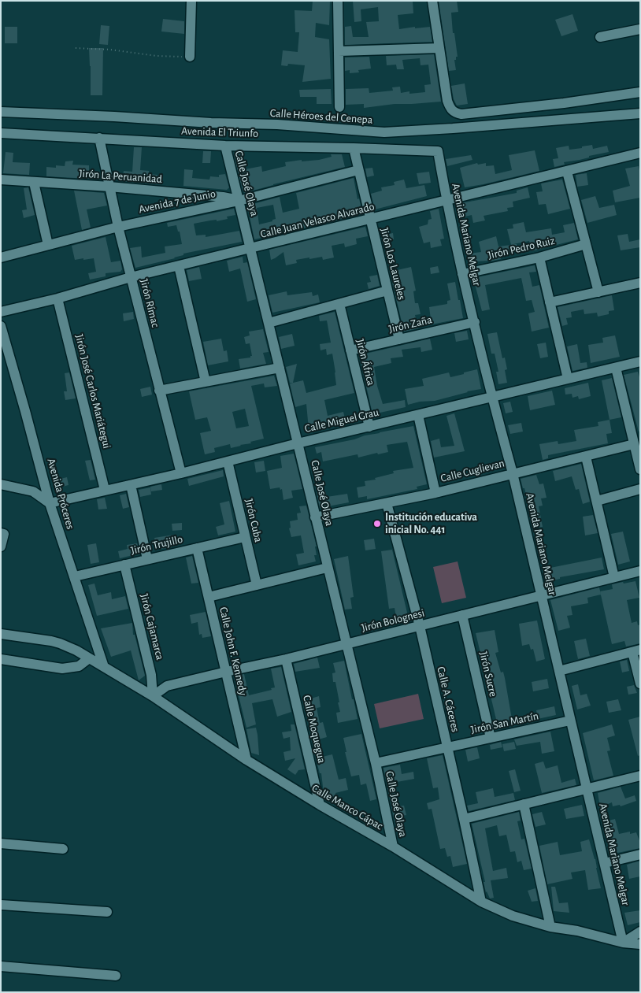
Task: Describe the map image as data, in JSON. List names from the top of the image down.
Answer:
{
  "streets": {
    "street": [
      "Calle Héroes del Cenepa",
      "Avenida El Triunfo",
      "Jirón La Peruanidad",
      "Calle José Olaya",
      "Avenida 7 de Junio",
      "Calle Juan Velasco Alvarado",
      "Avenida Mariano Melgar",
      "Jirón Pedro Ruiz",
      "Jirón Los Laureles",
      "Jirón Rímac",
      "Jirón Zaña",
      "Jirón África",
      "Jirón José Carlos Mariátegui",
      "Calle Miguel Grau",
      "Calle Cuglievan",
      "Avenida Próceres",
      "Jirón Cuba",
      "Jirón Trujillo",
      "Jirón Bolognesi",
      "Jirón Cajamarca",
      "Calle John F. Kennedy",
      "Jirón Sucre",
      "Calle A. Cáceres",
      "Jirón San Martín",
      "Calle Moquegua",
      "Calle Manco Cápac"
    ]
  },
  "crossings": [
    ["Avenida El Triunfo", "Calle José Olaya"],
    ["Avenida El Triunfo", "Avenida Mariano Melgar"],
    ["Avenida El Triunfo", "Jirón Los Laureles"],
    ["Avenida El Triunfo", "Jirón Rímac"],
    ["Jirón La Peruanidad", "Calle José Olaya"],
    ["Jirón La Peruanidad", "Avenida 7 de Junio"],
    ["Jirón La Peruanidad", "Jirón Rímac"],
    ["Calle José Olaya", "Avenida 7 de Junio"],
    ["Calle José Olaya", "Calle Juan Velasco Alvarado"],
    ["Calle José Olaya", "Calle Miguel Grau"],
    ["Calle José Olaya", "Calle Cuglievan"],
    ["Calle José Olaya", "Jirón Bolognesi"],
    ["Calle José Olaya", "Jirón San Martín"],
    ["Calle José Olaya", "Calle Manco Cápac"],
    ["Avenida 7 de Junio", "Jirón Los Laureles"],
    ["Avenida 7 de Junio", "Jirón Rímac"],
    ["Calle Juan Velasco Alvarado", "Avenida Mariano Melgar"],
    ["Calle Juan Velasco Alvarado", "Jirón Los Laureles"],
    ["Calle Juan Velasco Alvarado", "Jirón Rímac"],
    ["Calle Juan Velasco Alvarado", "Jirón José Carlos Mariátegui"],
    ["Avenida Mariano Melgar", "Jirón Pedro Ruiz"],
    ["Avenida Mariano Melgar", "Jirón Zaña"],
    ["Avenida Mariano Melgar", "Calle Miguel Grau"],
    ["Avenida Mariano Melgar", "Calle Cuglievan"],
    ["Avenida Mariano Melgar", "Jirón Bolognesi"],
    ["Avenida Mariano Melgar", "Jirón San Martín"],
    ["Avenida Mariano Melgar", "Calle Manco Cápac"],
    ["Jirón Los Laureles", "Jirón Zaña"],
    ["Jirón Rímac", "Calle Miguel Grau"],
    ["Jirón Zaña", "Jirón África"],
    ["Jirón África", "Calle Miguel Grau"],
    ["Jirón José Carlos Mariátegui", "Calle Miguel Grau"],
    ["Calle Miguel Grau", "Avenida Próceres"],
    ["Calle Miguel Grau", "Jirón Cuba"],
    ["Calle Cuglievan", "Calle A. Cáceres"],
    ["Avenida Próceres", "Jirón Trujillo"],
    ["Avenida Próceres", "Calle Manco Cápac"],
    ["Jirón Cuba", "Jirón Trujillo"],
    ["Jirón Trujillo", "Jirón Cajamarca"],
    ["Jirón Trujillo", "Calle John F. Kennedy"],
    ["Jirón Bolognesi", "Jirón Cajamarca"],
    ["Jirón Bolognesi", "Calle John F. Kennedy"],
    ["Jirón Bolognesi", "Jirón Sucre"],
    ["Jirón Bolognesi", "Calle A. Cáceres"],
    ["Jirón Bolognesi", "Calle Moquegua"],
    ["Jirón Bolognesi", "Calle Manco Cápac"],
    ["Jirón Cajamarca", "Calle Manco Cápac"],
    ["Calle John F. Kennedy", "Calle Manco Cápac"],
    ["Jirón Sucre", "Jirón San Martín"],
    ["Calle A. Cáceres", "Jirón San Martín"],
    ["Calle A. Cáceres", "Calle Manco Cápac"],
    ["Calle Moquegua", "Calle Manco Cápac"]
  ],
  "places": ["Institución educativa inicial No. 441"]
}
